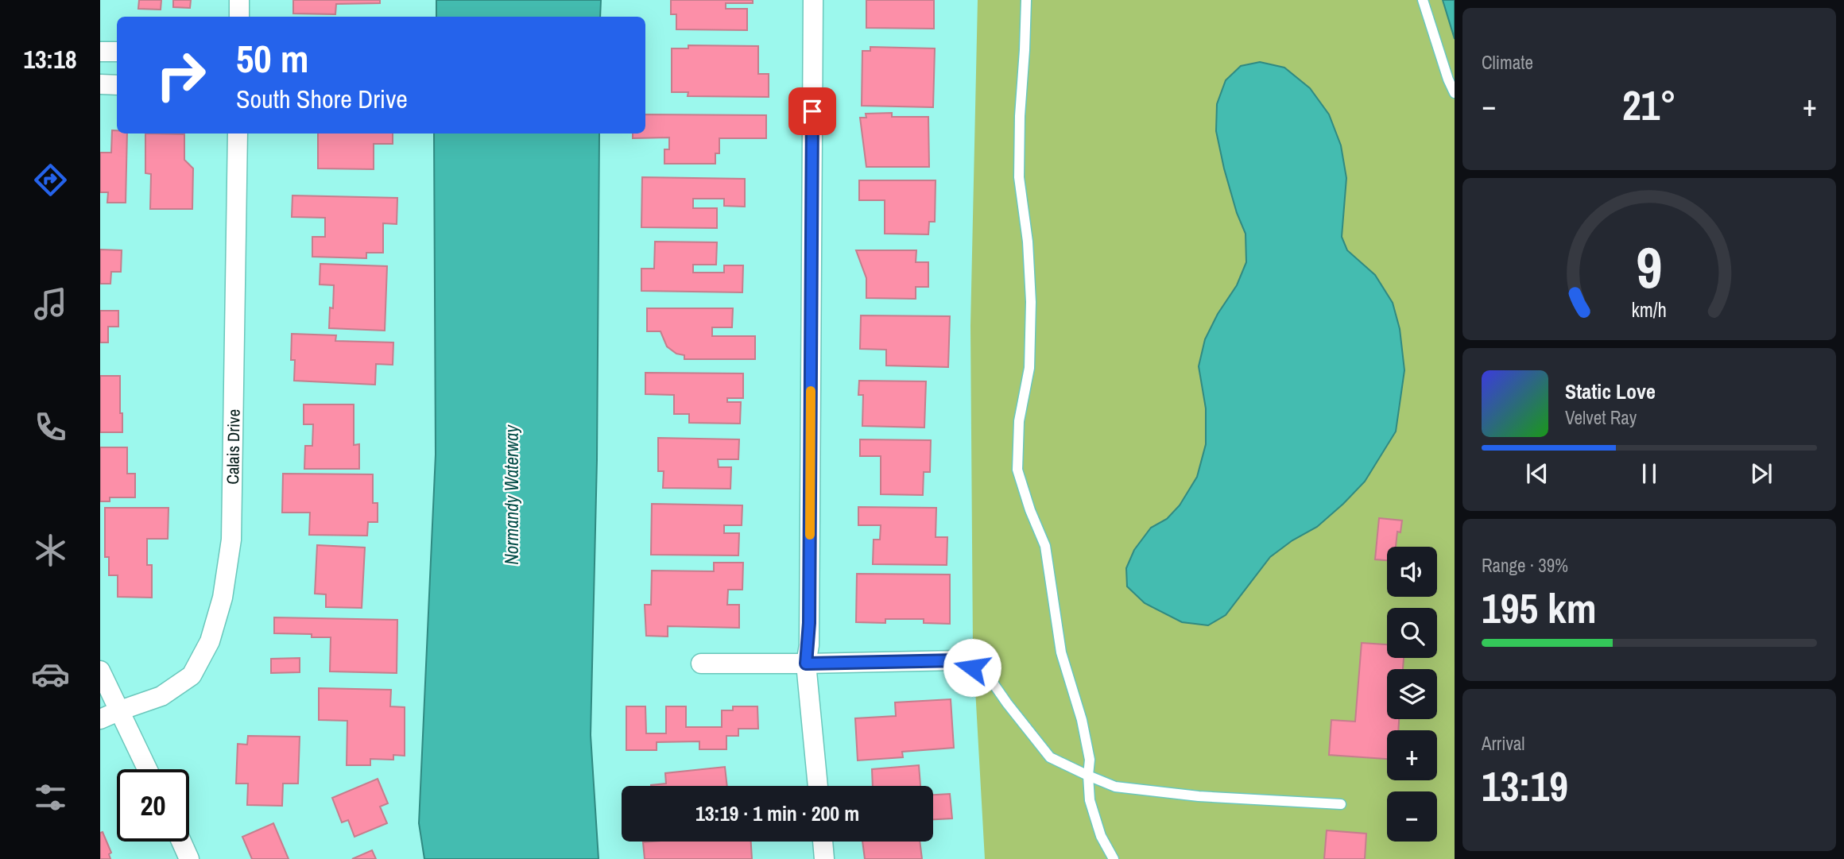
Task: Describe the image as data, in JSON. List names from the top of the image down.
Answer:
{
  "streets": {
    "street": ["Calais Drive"]
  },
  "water": ["Normandy Waterway"],
  "page": {
    "tabs": "13:18",
    "tile": [
      "Climate",
      ["Range · 39%", "195 km"],
      ["Arrival", "13:19"]
    ],
    "turn": ["50 m", "South Shore Drive"],
    "heat": ["−", "21°", "+"],
    "song": ["Static Love", "Velvet Ray"],
    "map_buttons": ["+", "−"],
    "limit": "20",
    "trip": "13:19 · 1 min · 200 m",
    "gauge": ["9", "km/h"]
  }
}
